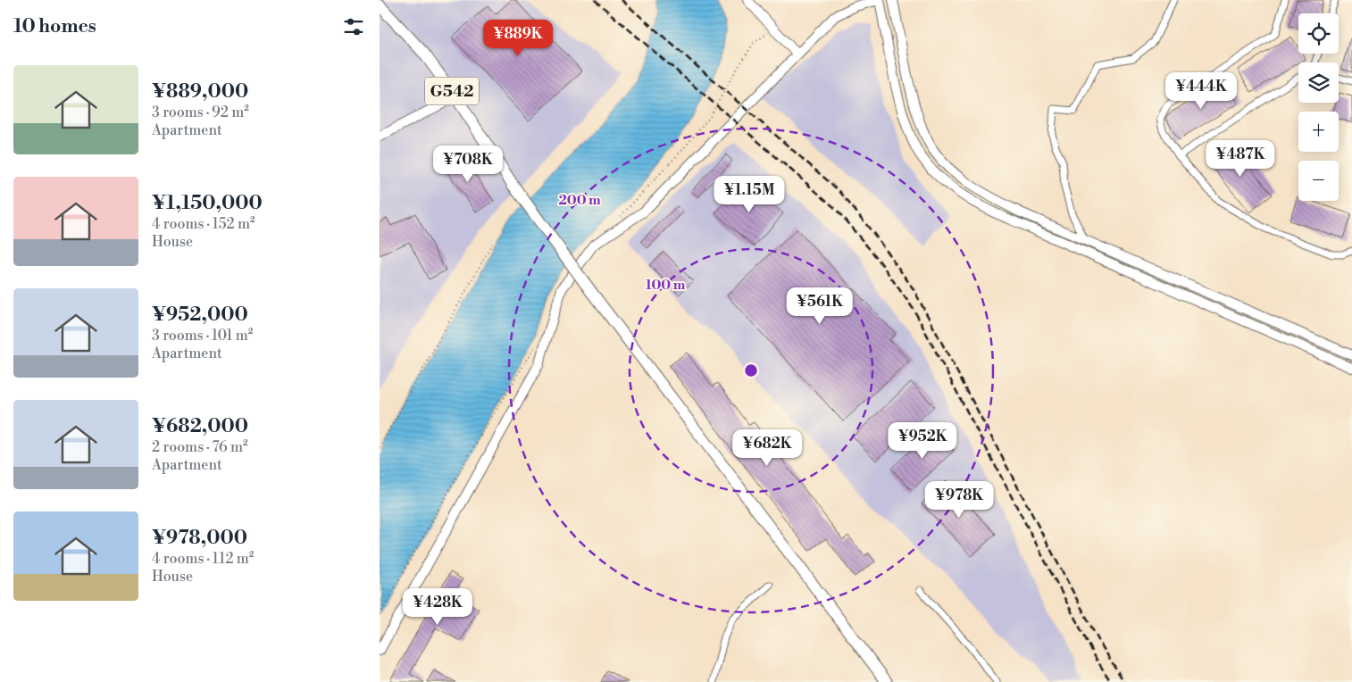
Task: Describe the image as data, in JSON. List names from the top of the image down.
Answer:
{
  "streets": {
    "highway": ["G542"]
  },
  "page": {
    "heading": "10 homes",
    "map_buttons": ["+", "−"],
    "price": [
      "¥889K",
      "¥444K",
      "¥487K",
      "¥708K",
      "¥1.15M",
      "¥561K",
      "¥952K",
      "¥682K",
      "¥978K",
      "¥428K"
    ],
    "list": [
      {
        "name": "¥889,000",
        "note": "3 rooms · 92 m² · Apartment"
      },
      {
        "name": "¥1,150,000",
        "note": "4 rooms · 152 m² · House"
      },
      {
        "name": "¥952,000",
        "note": "3 rooms · 101 m² · Apartment"
      },
      {
        "name": "¥682,000",
        "note": "2 rooms · 76 m² · Apartment"
      },
      {
        "name": "¥978,000",
        "note": "4 rooms · 112 m² · House"
      }
    ]
  },
  "rings": ["200 m", "100 m"]
}
